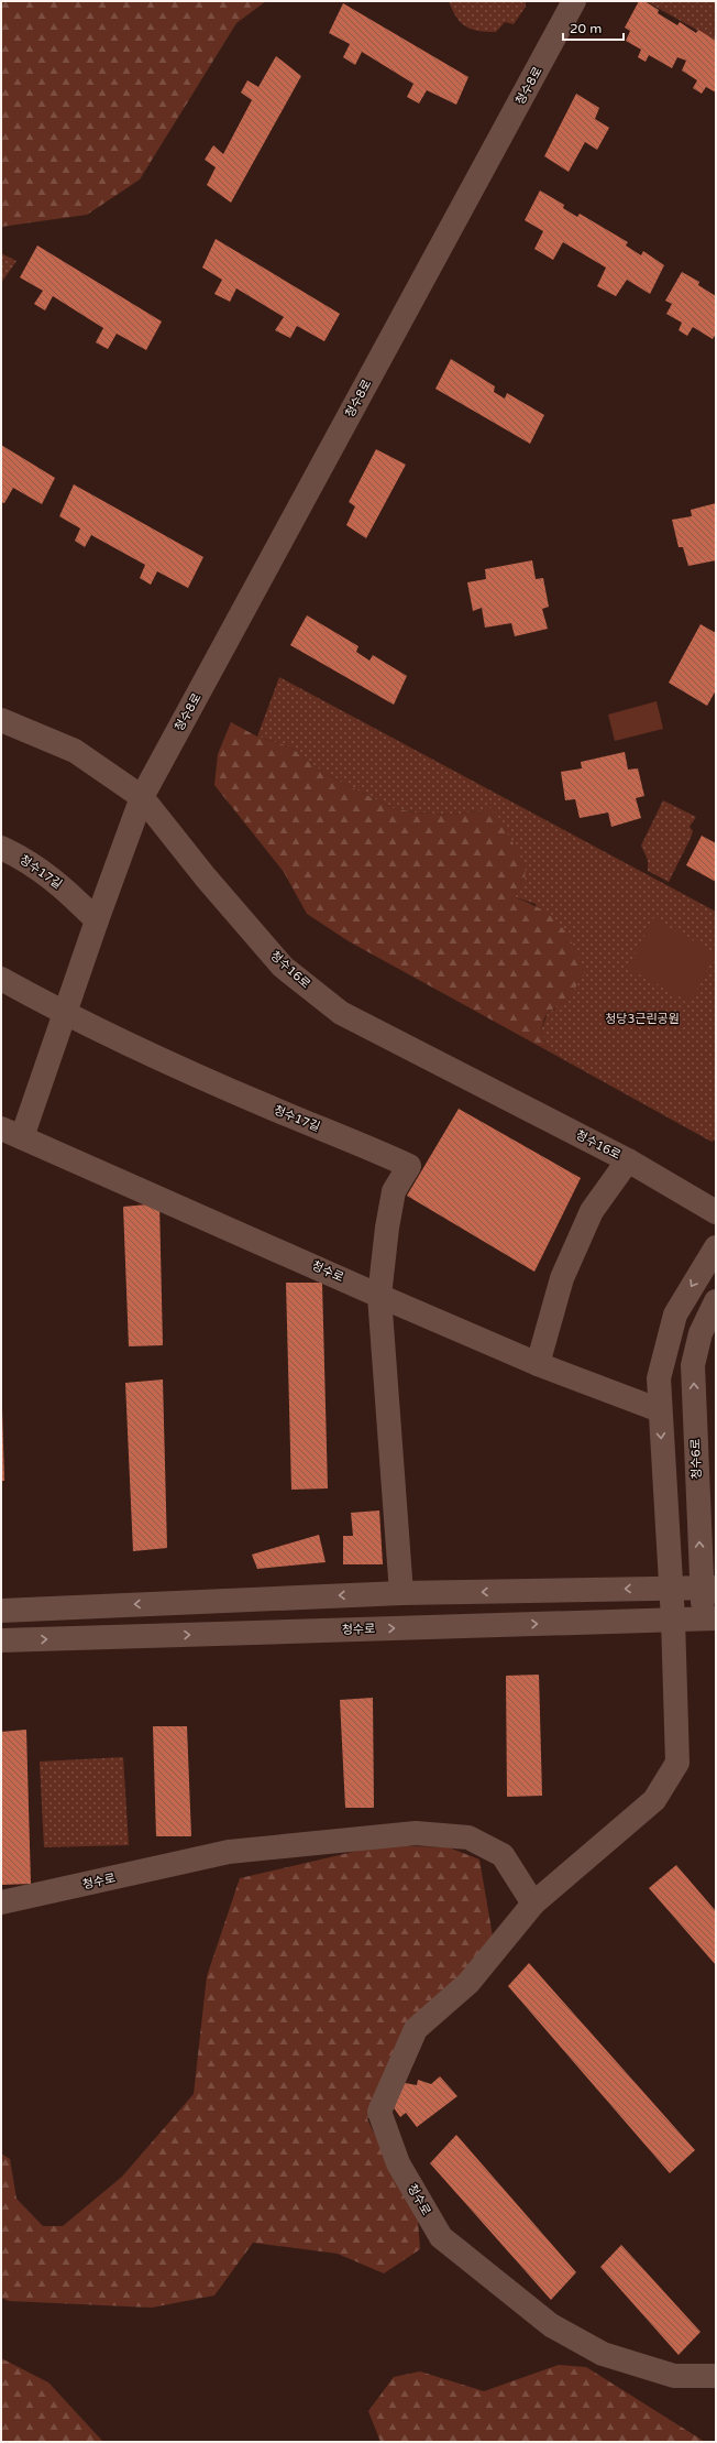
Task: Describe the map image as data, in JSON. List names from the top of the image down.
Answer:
{
  "streets": {
    "street": [
      "청수8로",
      "청수17길",
      "청수16로",
      "청수로",
      "청수6로"
    ]
  },
  "crossings": [
    ["청수8로", "청수16로"],
    ["청수17길", "청수로"],
    ["청수로", "청수6로"]
  ],
  "parks": ["청당3근린공원"],
  "scale_bar": "20 m"
}
